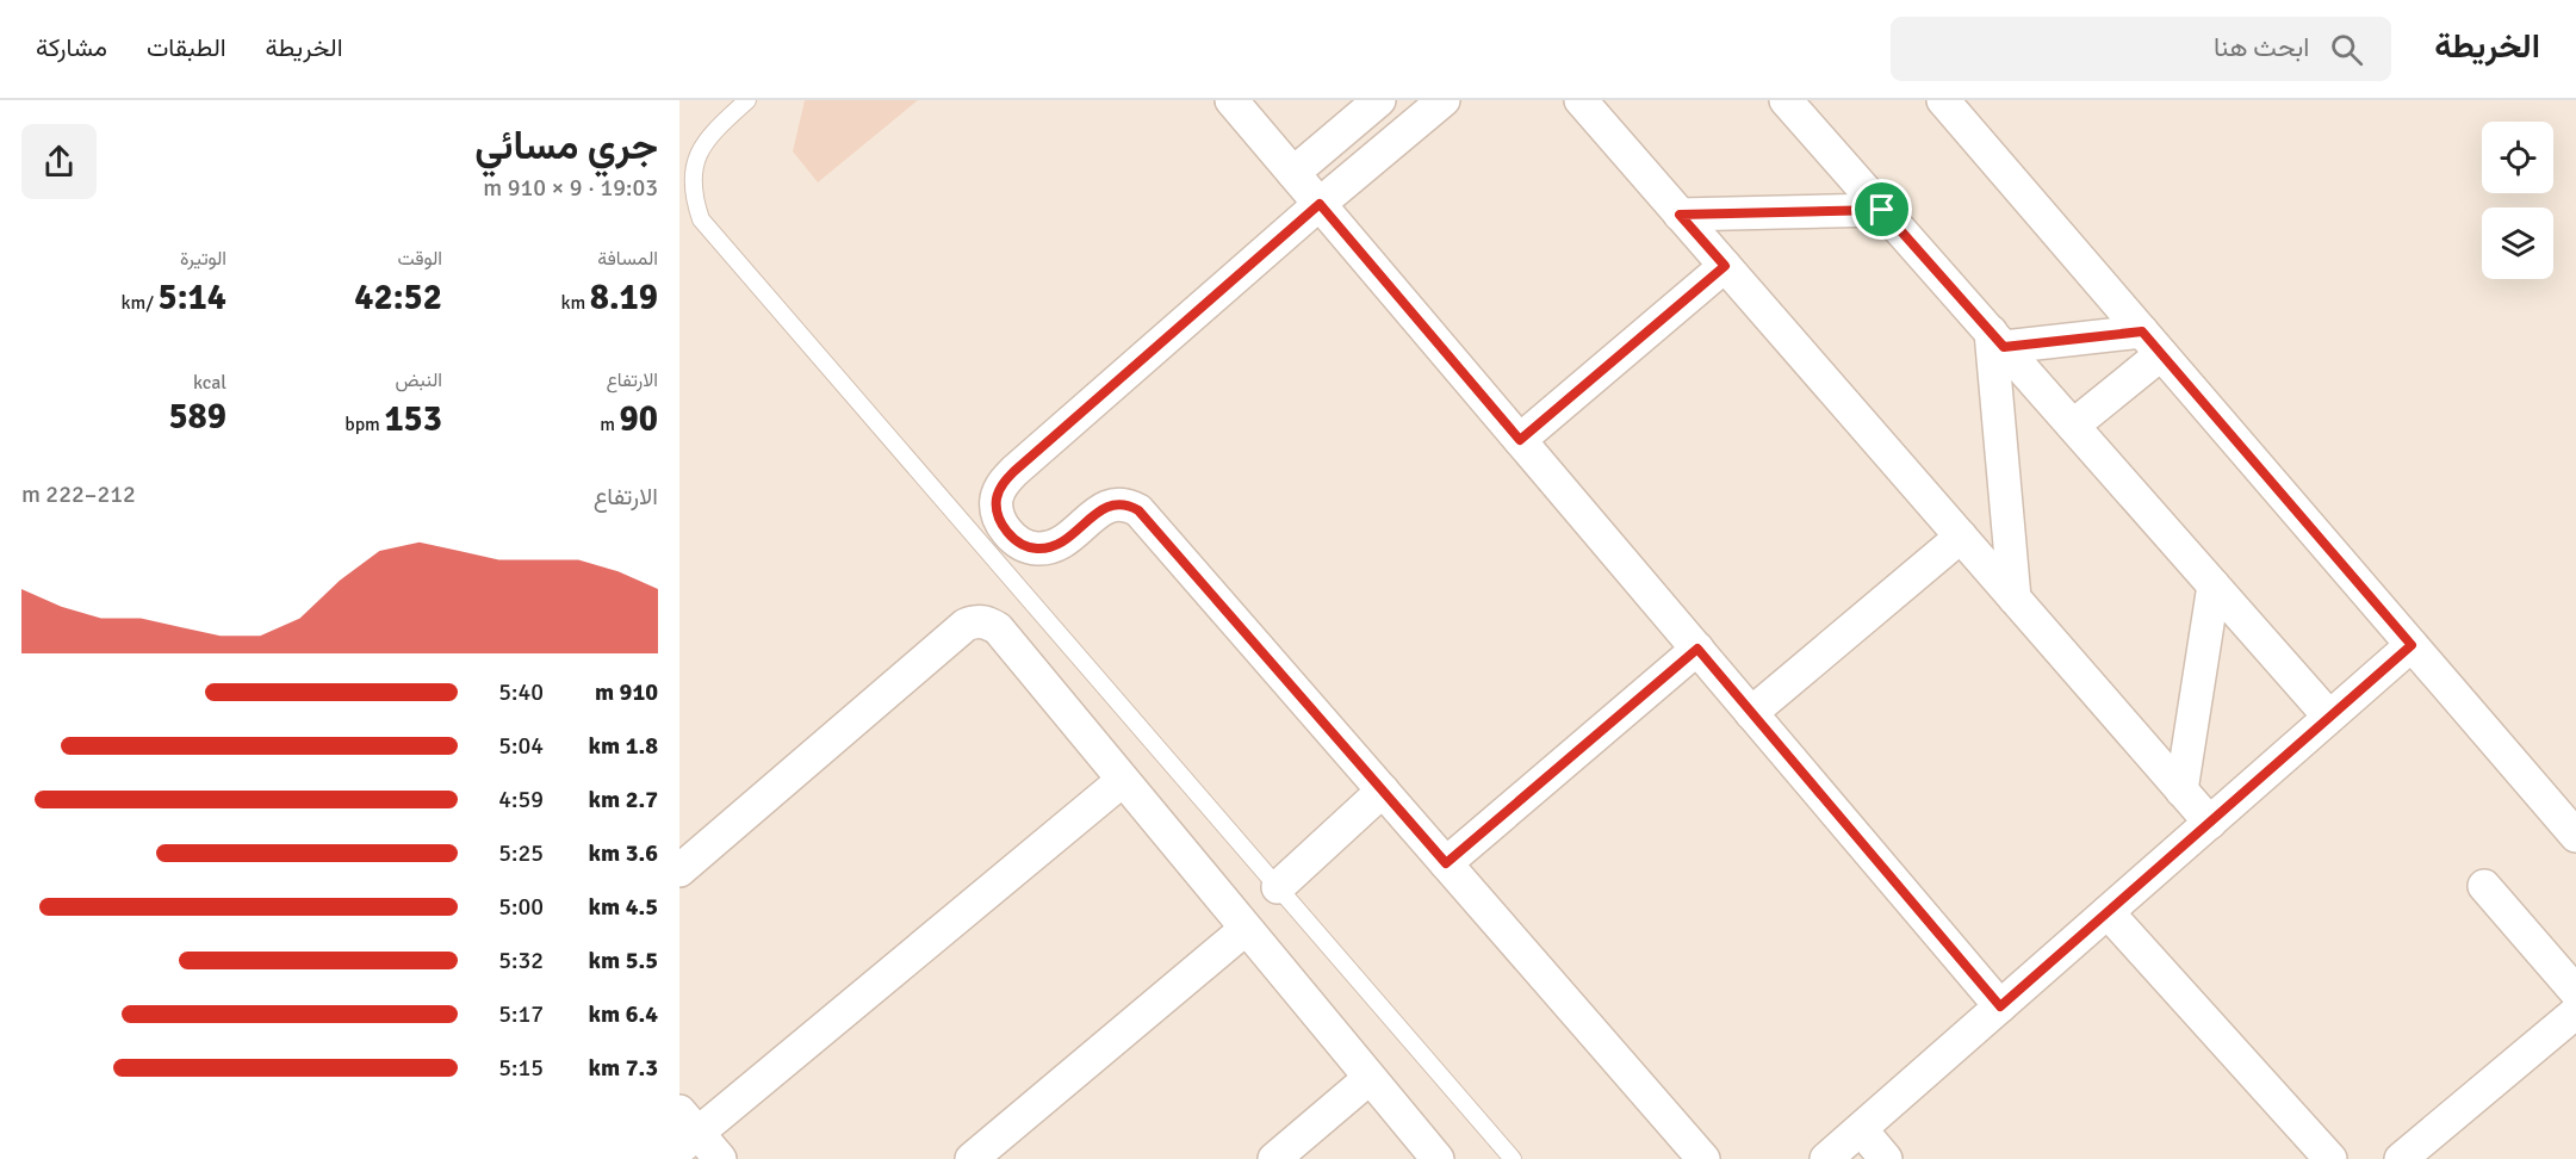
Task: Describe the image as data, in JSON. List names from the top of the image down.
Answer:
{
  "page": {
    "header": "الخريطة",
    "search": "ابحث هنا",
    "nav": ["الخريطة", "الطبقات", "مشاركة"],
    "heading": ["جري مسائي", "19:03 · 9 × 910 m"],
    "stats": [
      ["المسافة", "8.19 km"],
      ["الوقت", "42:52"],
      ["الوتيرة", "5:14 /km"],
      ["الارتفاع", "90 m"],
      ["النبض", "153 bpm"],
      ["kcal", "589"]
    ],
    "chart": ["الارتفاع", "212–222 m"],
    "list": [
      {
        "name": "910 m",
        "note": "5:40"
      },
      {
        "name": "1.8 km",
        "note": "5:04"
      },
      {
        "name": "2.7 km",
        "note": "4:59"
      },
      {
        "name": "3.6 km",
        "note": "5:25"
      },
      {
        "name": "4.5 km",
        "note": "5:00"
      },
      {
        "name": "5.5 km",
        "note": "5:32"
      },
      {
        "name": "6.4 km",
        "note": "5:17"
      },
      {
        "name": "7.3 km",
        "note": "5:15"
      }
    ]
  }
}
